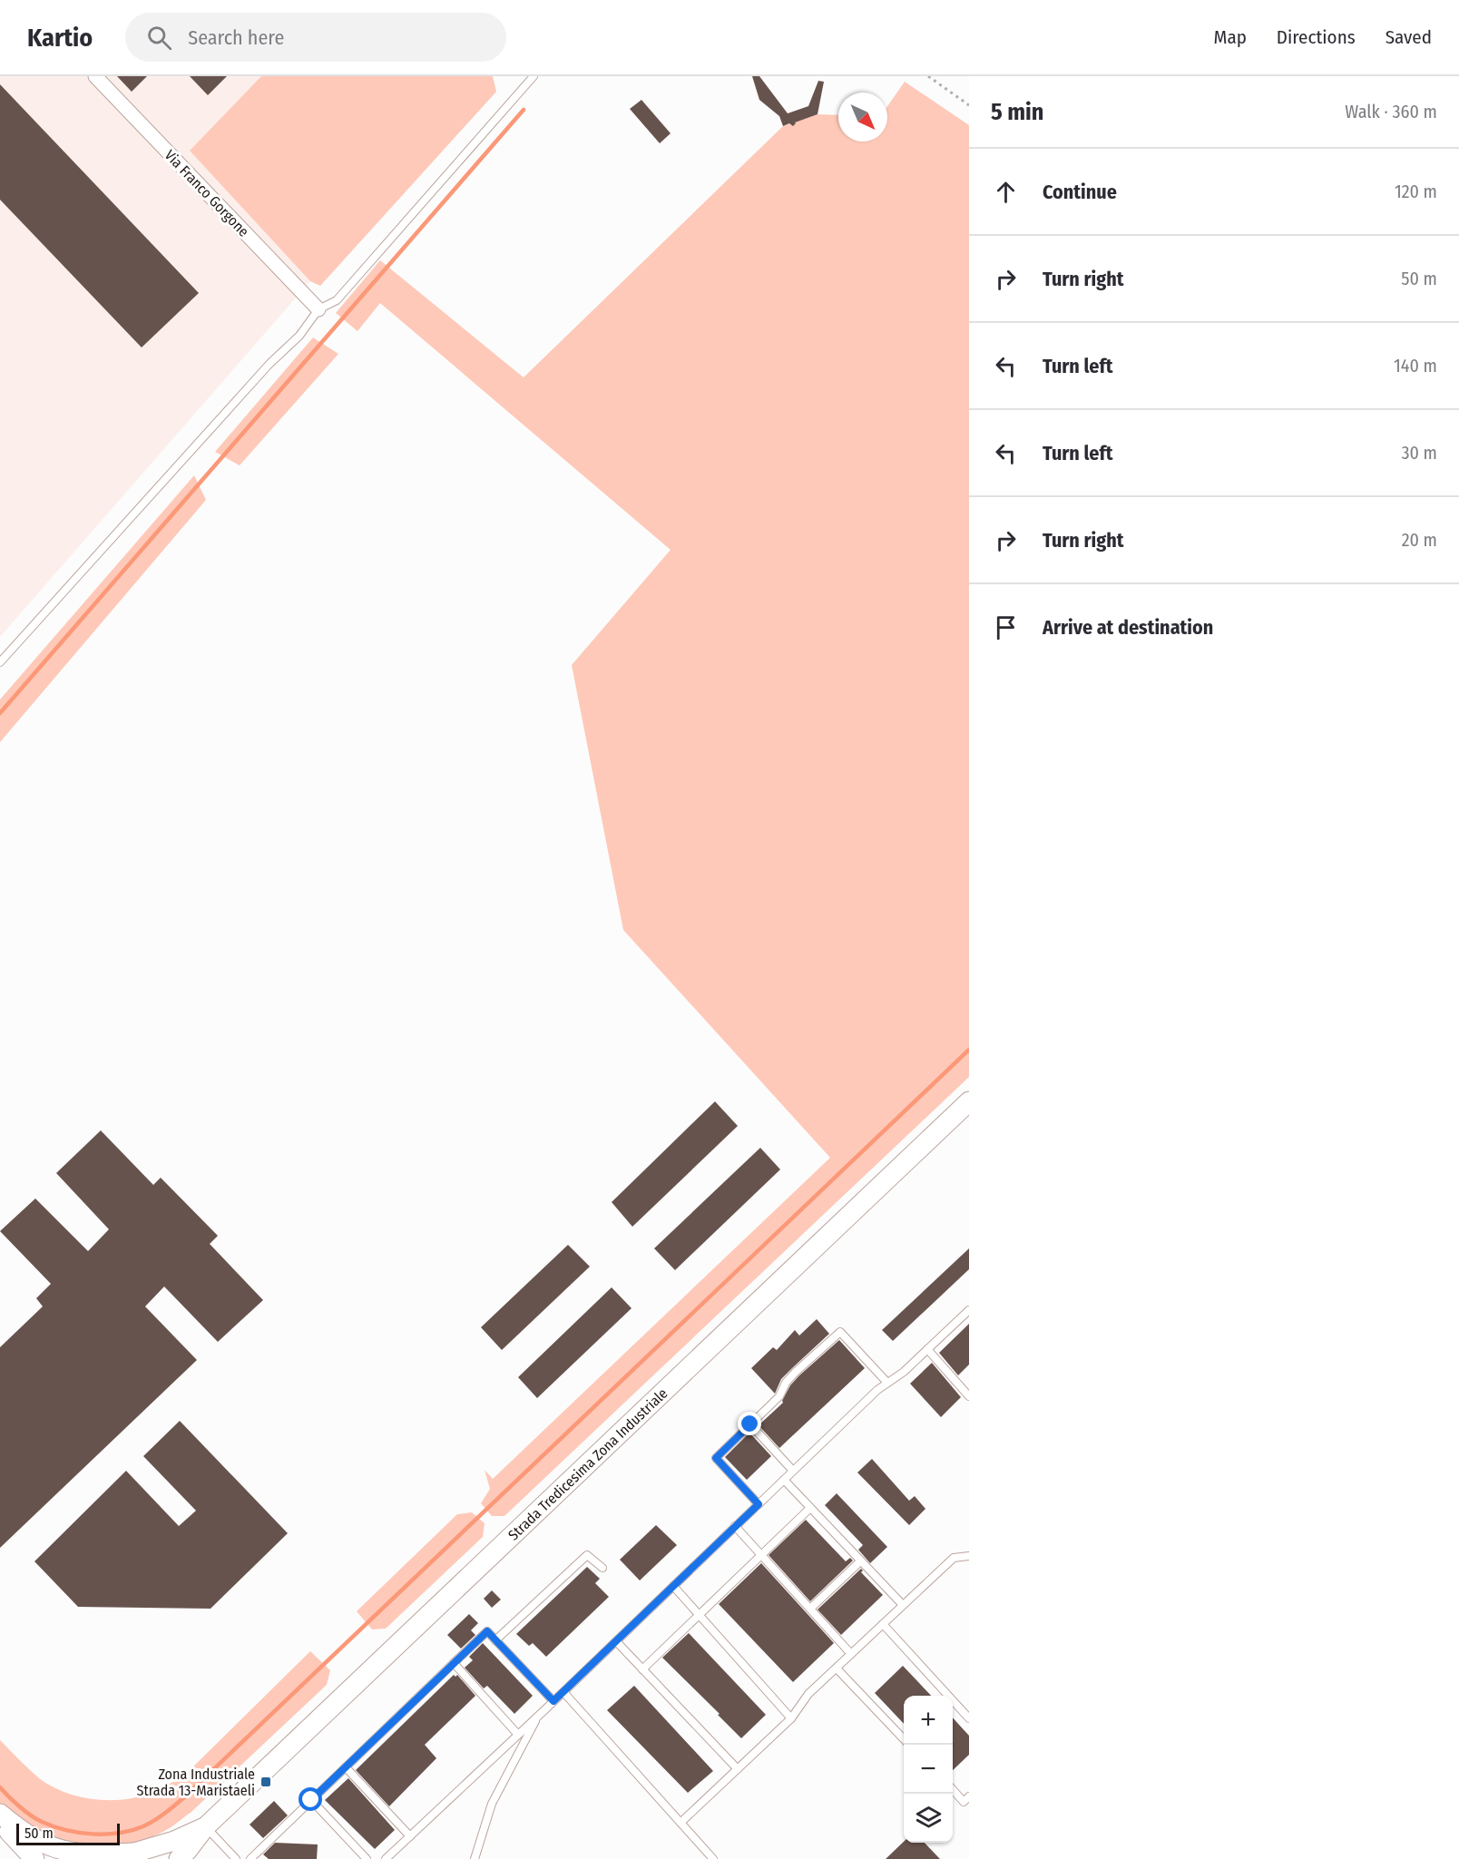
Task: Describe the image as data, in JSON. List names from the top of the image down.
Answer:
{
  "streets": {
    "street": ["Via Franco Gorgone", "Strada Tredicesima Zona Industriale"]
  },
  "places": {
    "transit": ["Zona Industriale Strada 13-Maristaeli"]
  },
  "scale_bar": "50 m",
  "north": "bottom right",
  "page": {
    "header": "Kartio",
    "search": "Search here",
    "nav": ["Map", "Directions", "Saved"],
    "heading": ["5 min", "Walk · 360 m"],
    "list": [
      ["Continue", "120 m"],
      ["Turn right", "50 m"],
      ["Turn left", "140 m"],
      ["Turn left", "30 m"],
      ["Turn right", "20 m"],
      "Arrive at destination"
    ],
    "map_buttons": ["+", "−"],
    "scale": "50 m"
  }
}
